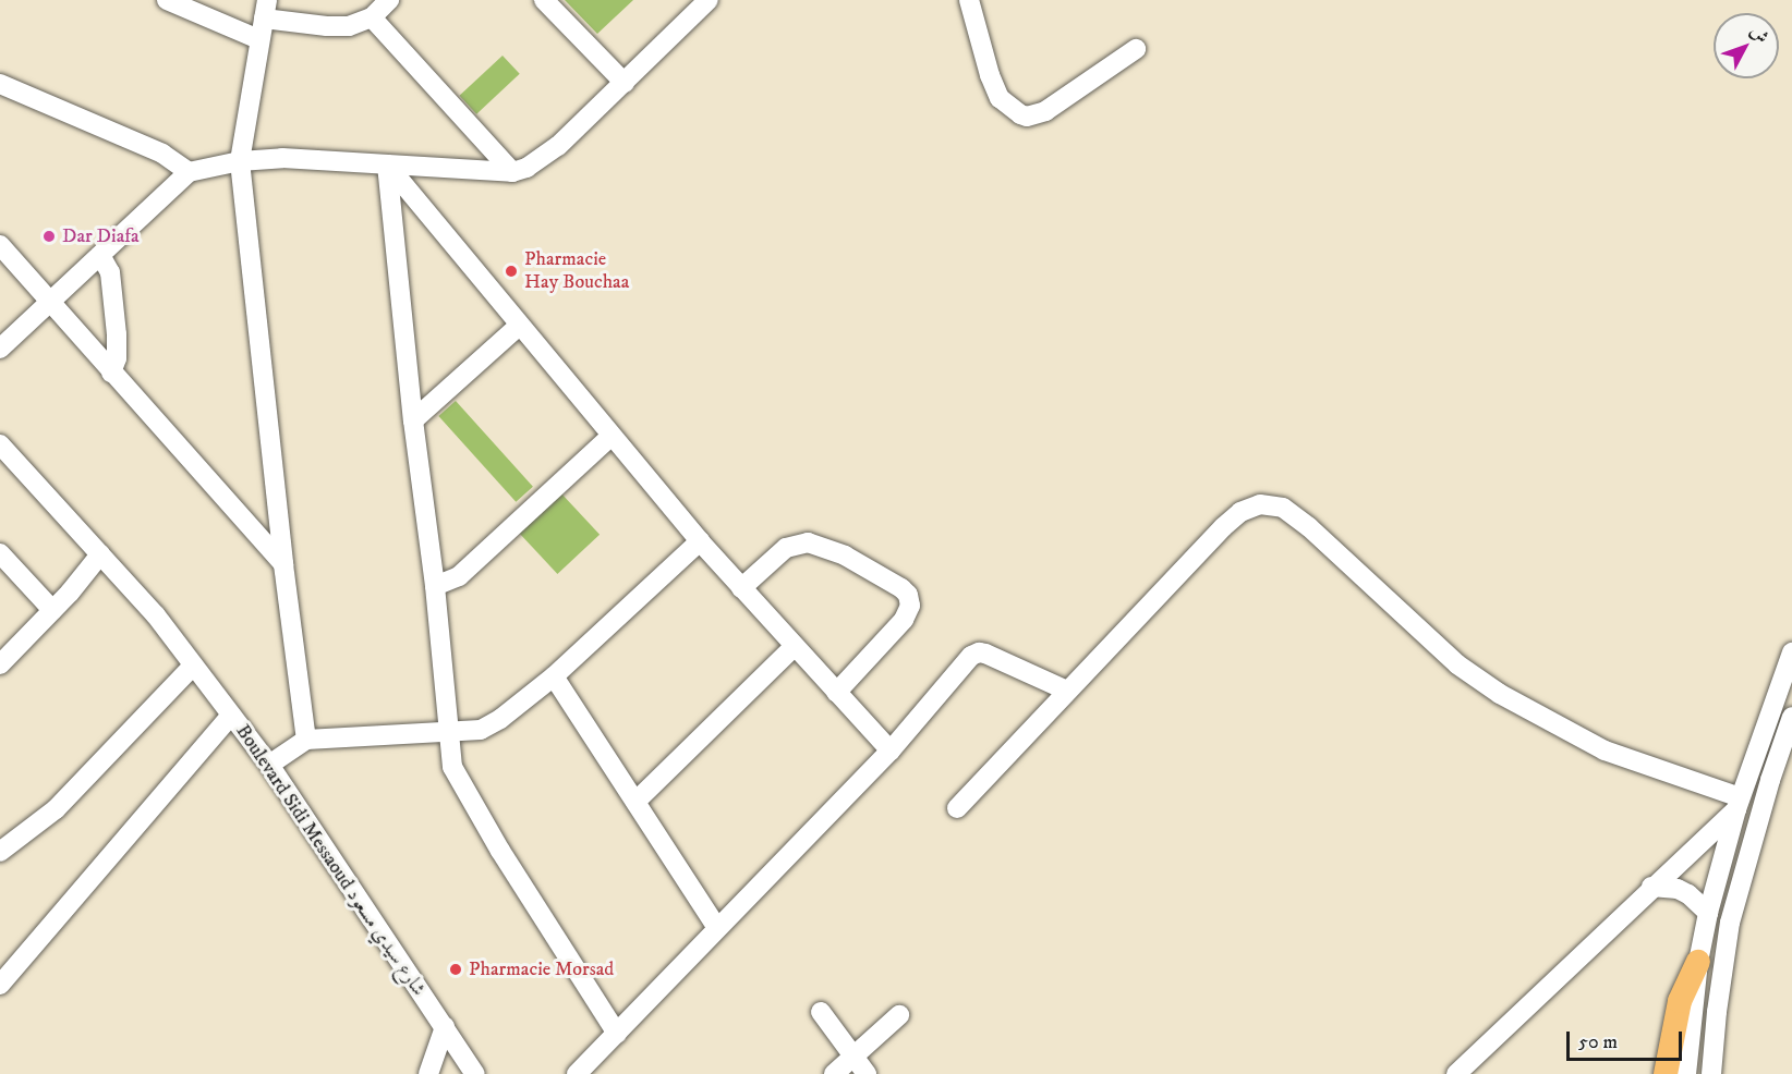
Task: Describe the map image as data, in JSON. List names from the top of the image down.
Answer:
{
  "streets": {
    "street": ["Boulevard Sidi Messaoud شارع سيدي مسعود"]
  },
  "places": ["Dar Diafa", "Pharmacie Hay Bouchaa", "Pharmacie Morsad"],
  "scale_bar": "50 m",
  "north": "top right"
}
